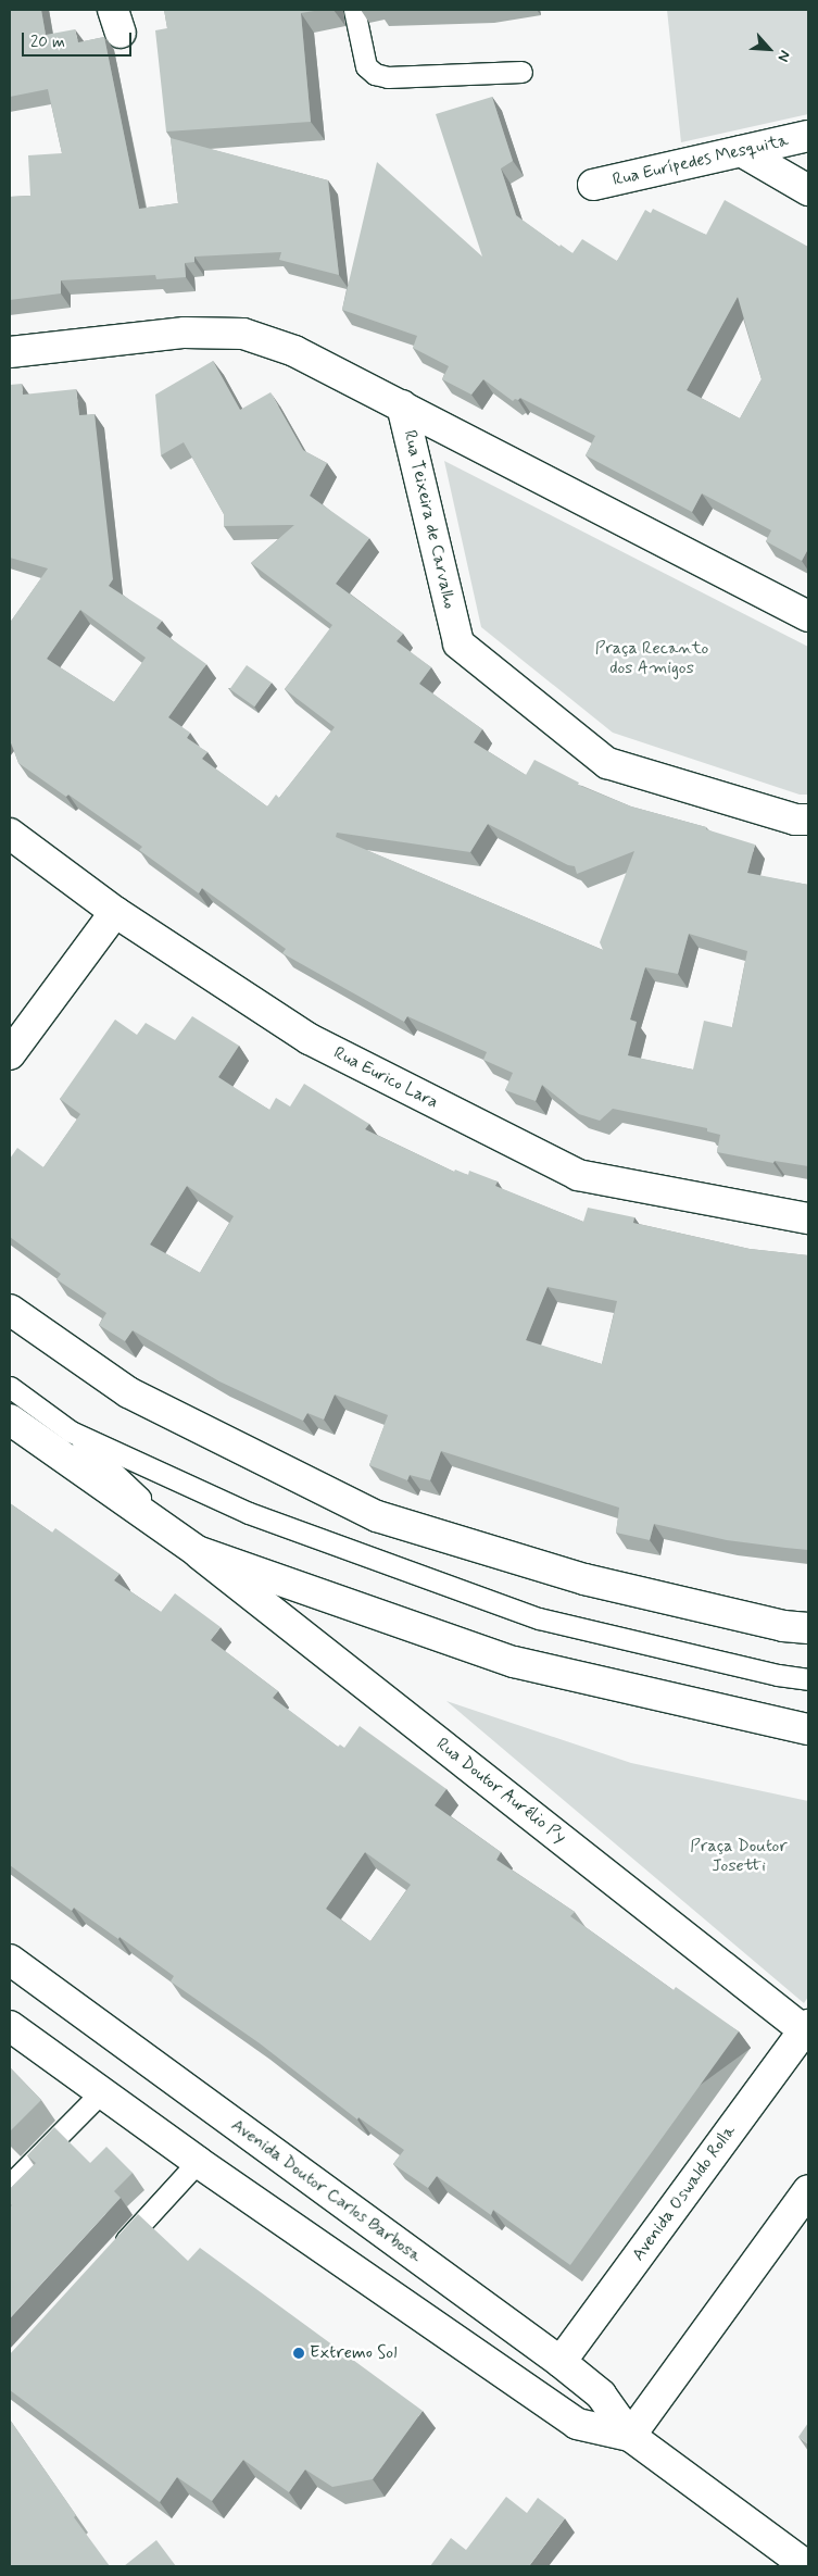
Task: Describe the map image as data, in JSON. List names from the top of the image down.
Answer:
{
  "streets": {
    "street": [
      "Rua Eurípedes Mesquita",
      "Rua Teixeira de Carvalho",
      "Rua Eurico Lara",
      "Rua Doutor Aurélio Py",
      "Avenida Doutor Carlos Barbosa",
      "Avenida Oswaldo Rolla"
    ]
  },
  "crossings": [
    ["Rua Doutor Aurélio Py", "Avenida Oswaldo Rolla"],
    ["Avenida Doutor Carlos Barbosa", "Avenida Oswaldo Rolla"]
  ],
  "parks": ["Praça Recanto dos Amigos", "Praça Doutor Josetti"],
  "places": ["Extremo Sol"],
  "scale_bar": "20 m",
  "north": "bottom right"
}
